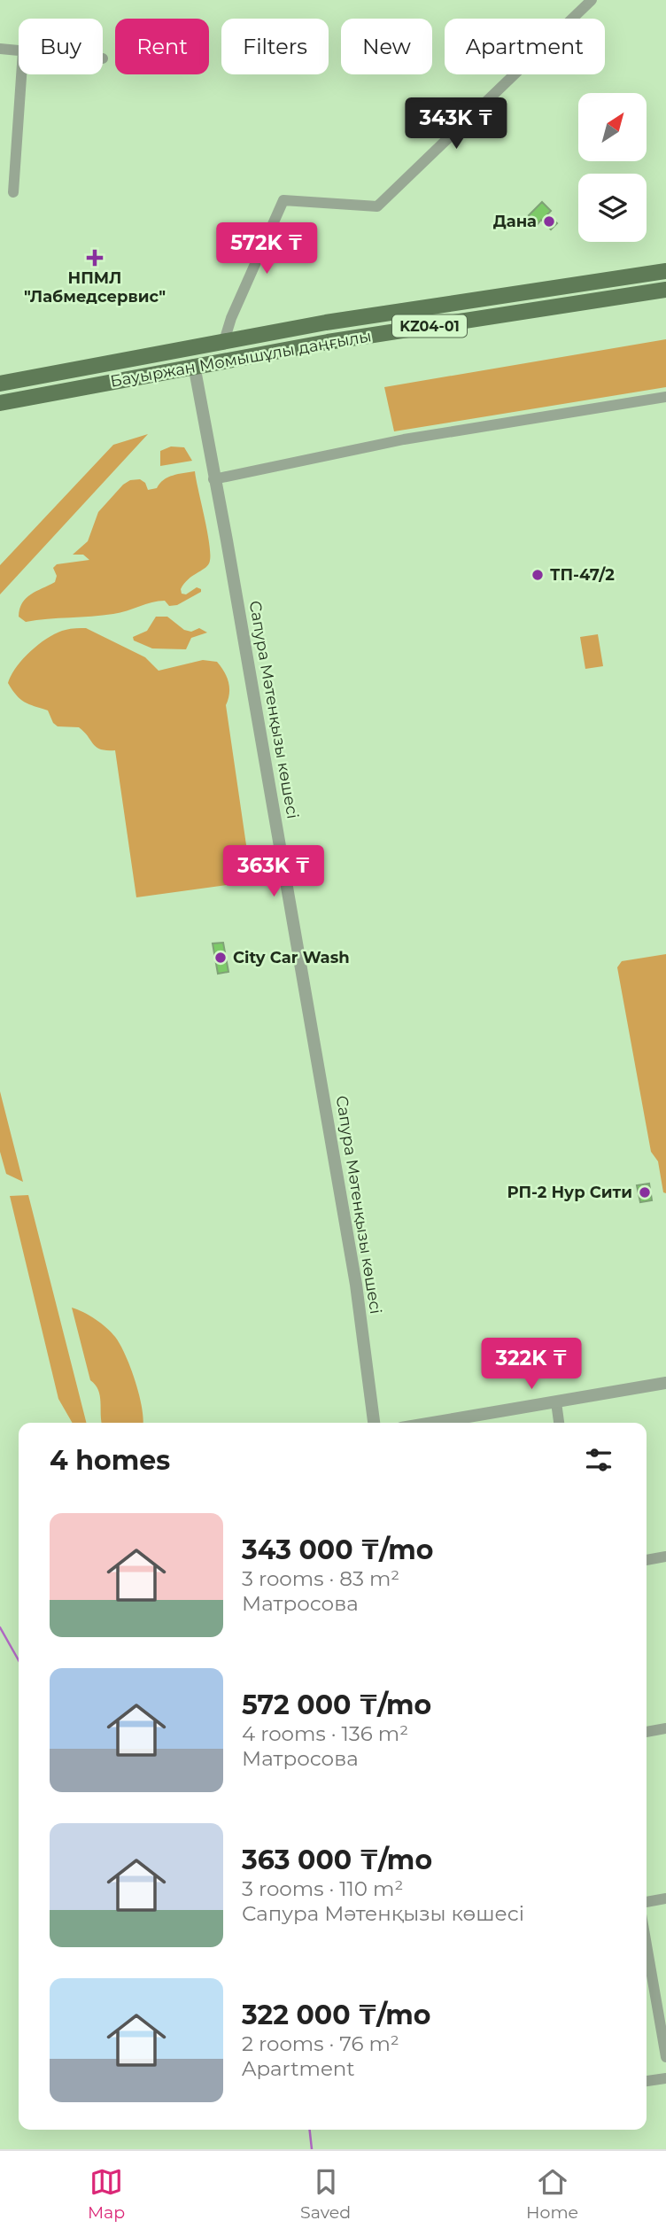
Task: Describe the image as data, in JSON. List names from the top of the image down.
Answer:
{
  "streets": {
    "main road": ["KZ04-01", "Бауыржан Момышұлы даңғылы"],
    "street": ["Сапура Мәтенқызы көшесі"]
  },
  "crossings": [
    ["Бауыржан Момышұлы даңғылы", "Сапура Мәтенқызы көшесі"]
  ],
  "places": {
    "other": [
      "Дана",
      "ТП-47/2",
      "City Car Wash",
      "РП-2 Нур Сити"
    ],
    "health": ["НПМЛ \"Лабмедсервис\""]
  },
  "north": "top right",
  "page": {
    "chip": [
      "Buy",
      "Rent",
      "Filters",
      "New",
      "Apartment"
    ],
    "price": [
      "343K ₸",
      "572K ₸",
      "363K ₸",
      "322K ₸"
    ],
    "heading": "4 homes",
    "list": [
      {
        "name": "343 000 ₸/mo",
        "note": "3 rooms · 83 m² · Матросова"
      },
      {
        "name": "572 000 ₸/mo",
        "note": "4 rooms · 136 m² · Матросова"
      },
      {
        "name": "363 000 ₸/mo",
        "note": "3 rooms · 110 m² · Сапура Мәтенқызы көшесі"
      },
      {
        "name": "322 000 ₸/mo",
        "note": "2 rooms · 76 m² · Apartment"
      }
    ],
    "tabs": ["Map", "Saved", "Home"]
  }
}
